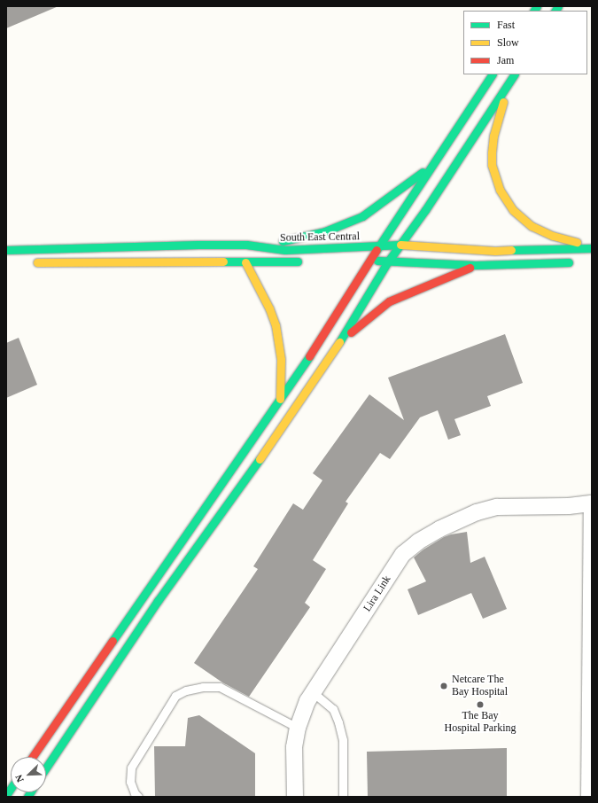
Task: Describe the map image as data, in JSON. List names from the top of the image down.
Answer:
{
  "streets": {
    "street": ["South East Central", "Lira Link"]
  },
  "places": ["Netcare The Bay Hospital", "The Bay Hospital Parking"],
  "legend": ["Fast", "Slow", "Jam"],
  "north": "bottom left"
}
